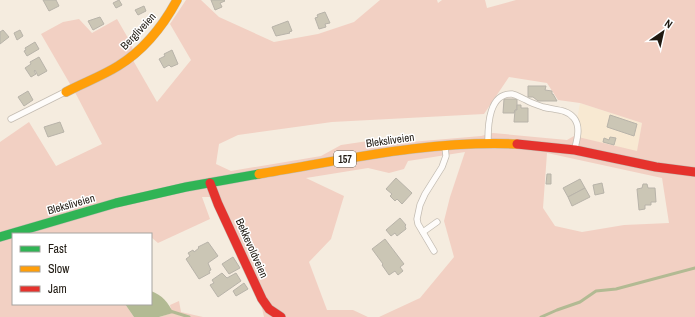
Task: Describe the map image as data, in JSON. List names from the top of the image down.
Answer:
{
  "streets": {
    "main road": [
      "Bergliveien",
      "Bleksliveien",
      "157",
      "Bekkevoldveien"
    ]
  },
  "crossings": [
    ["Bleksliveien", "Bekkevoldveien"]
  ],
  "legend": ["Fast", "Slow", "Jam"],
  "north": "top right"
}
